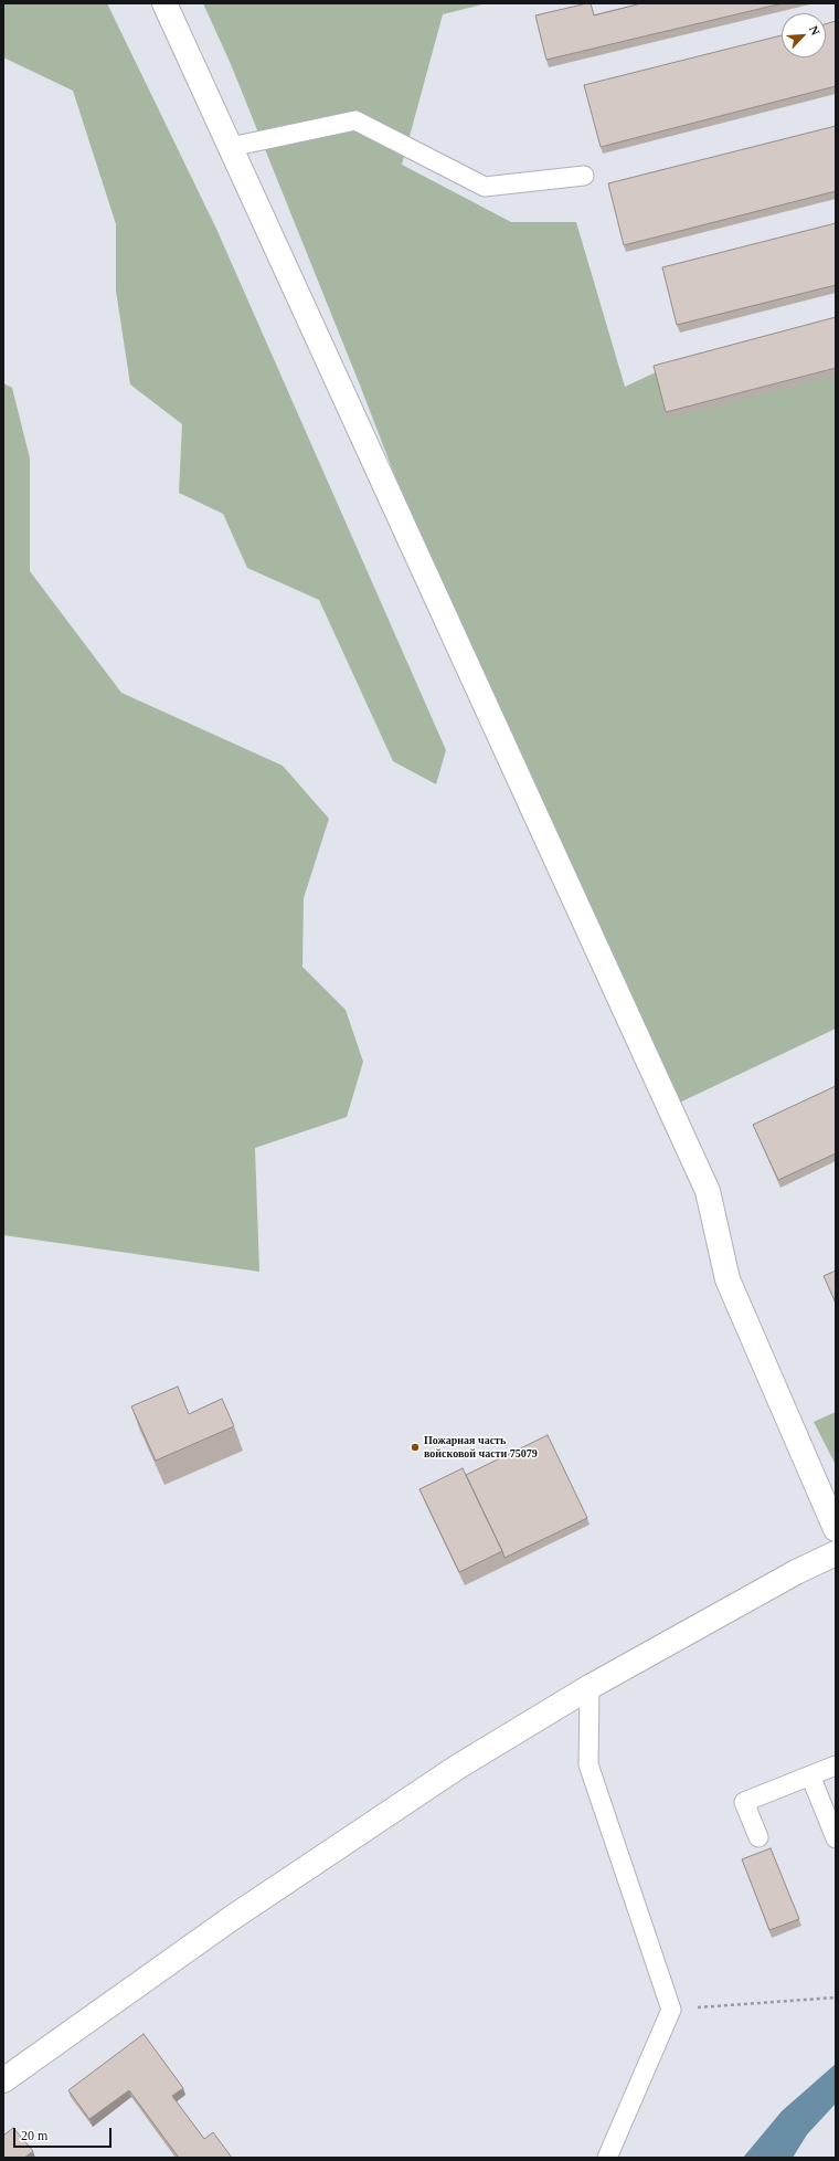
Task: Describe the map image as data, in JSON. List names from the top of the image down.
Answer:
{
  "places": ["Пожарная часть войсковой части 75079"],
  "scale_bar": "20 m",
  "north": "top right"
}
